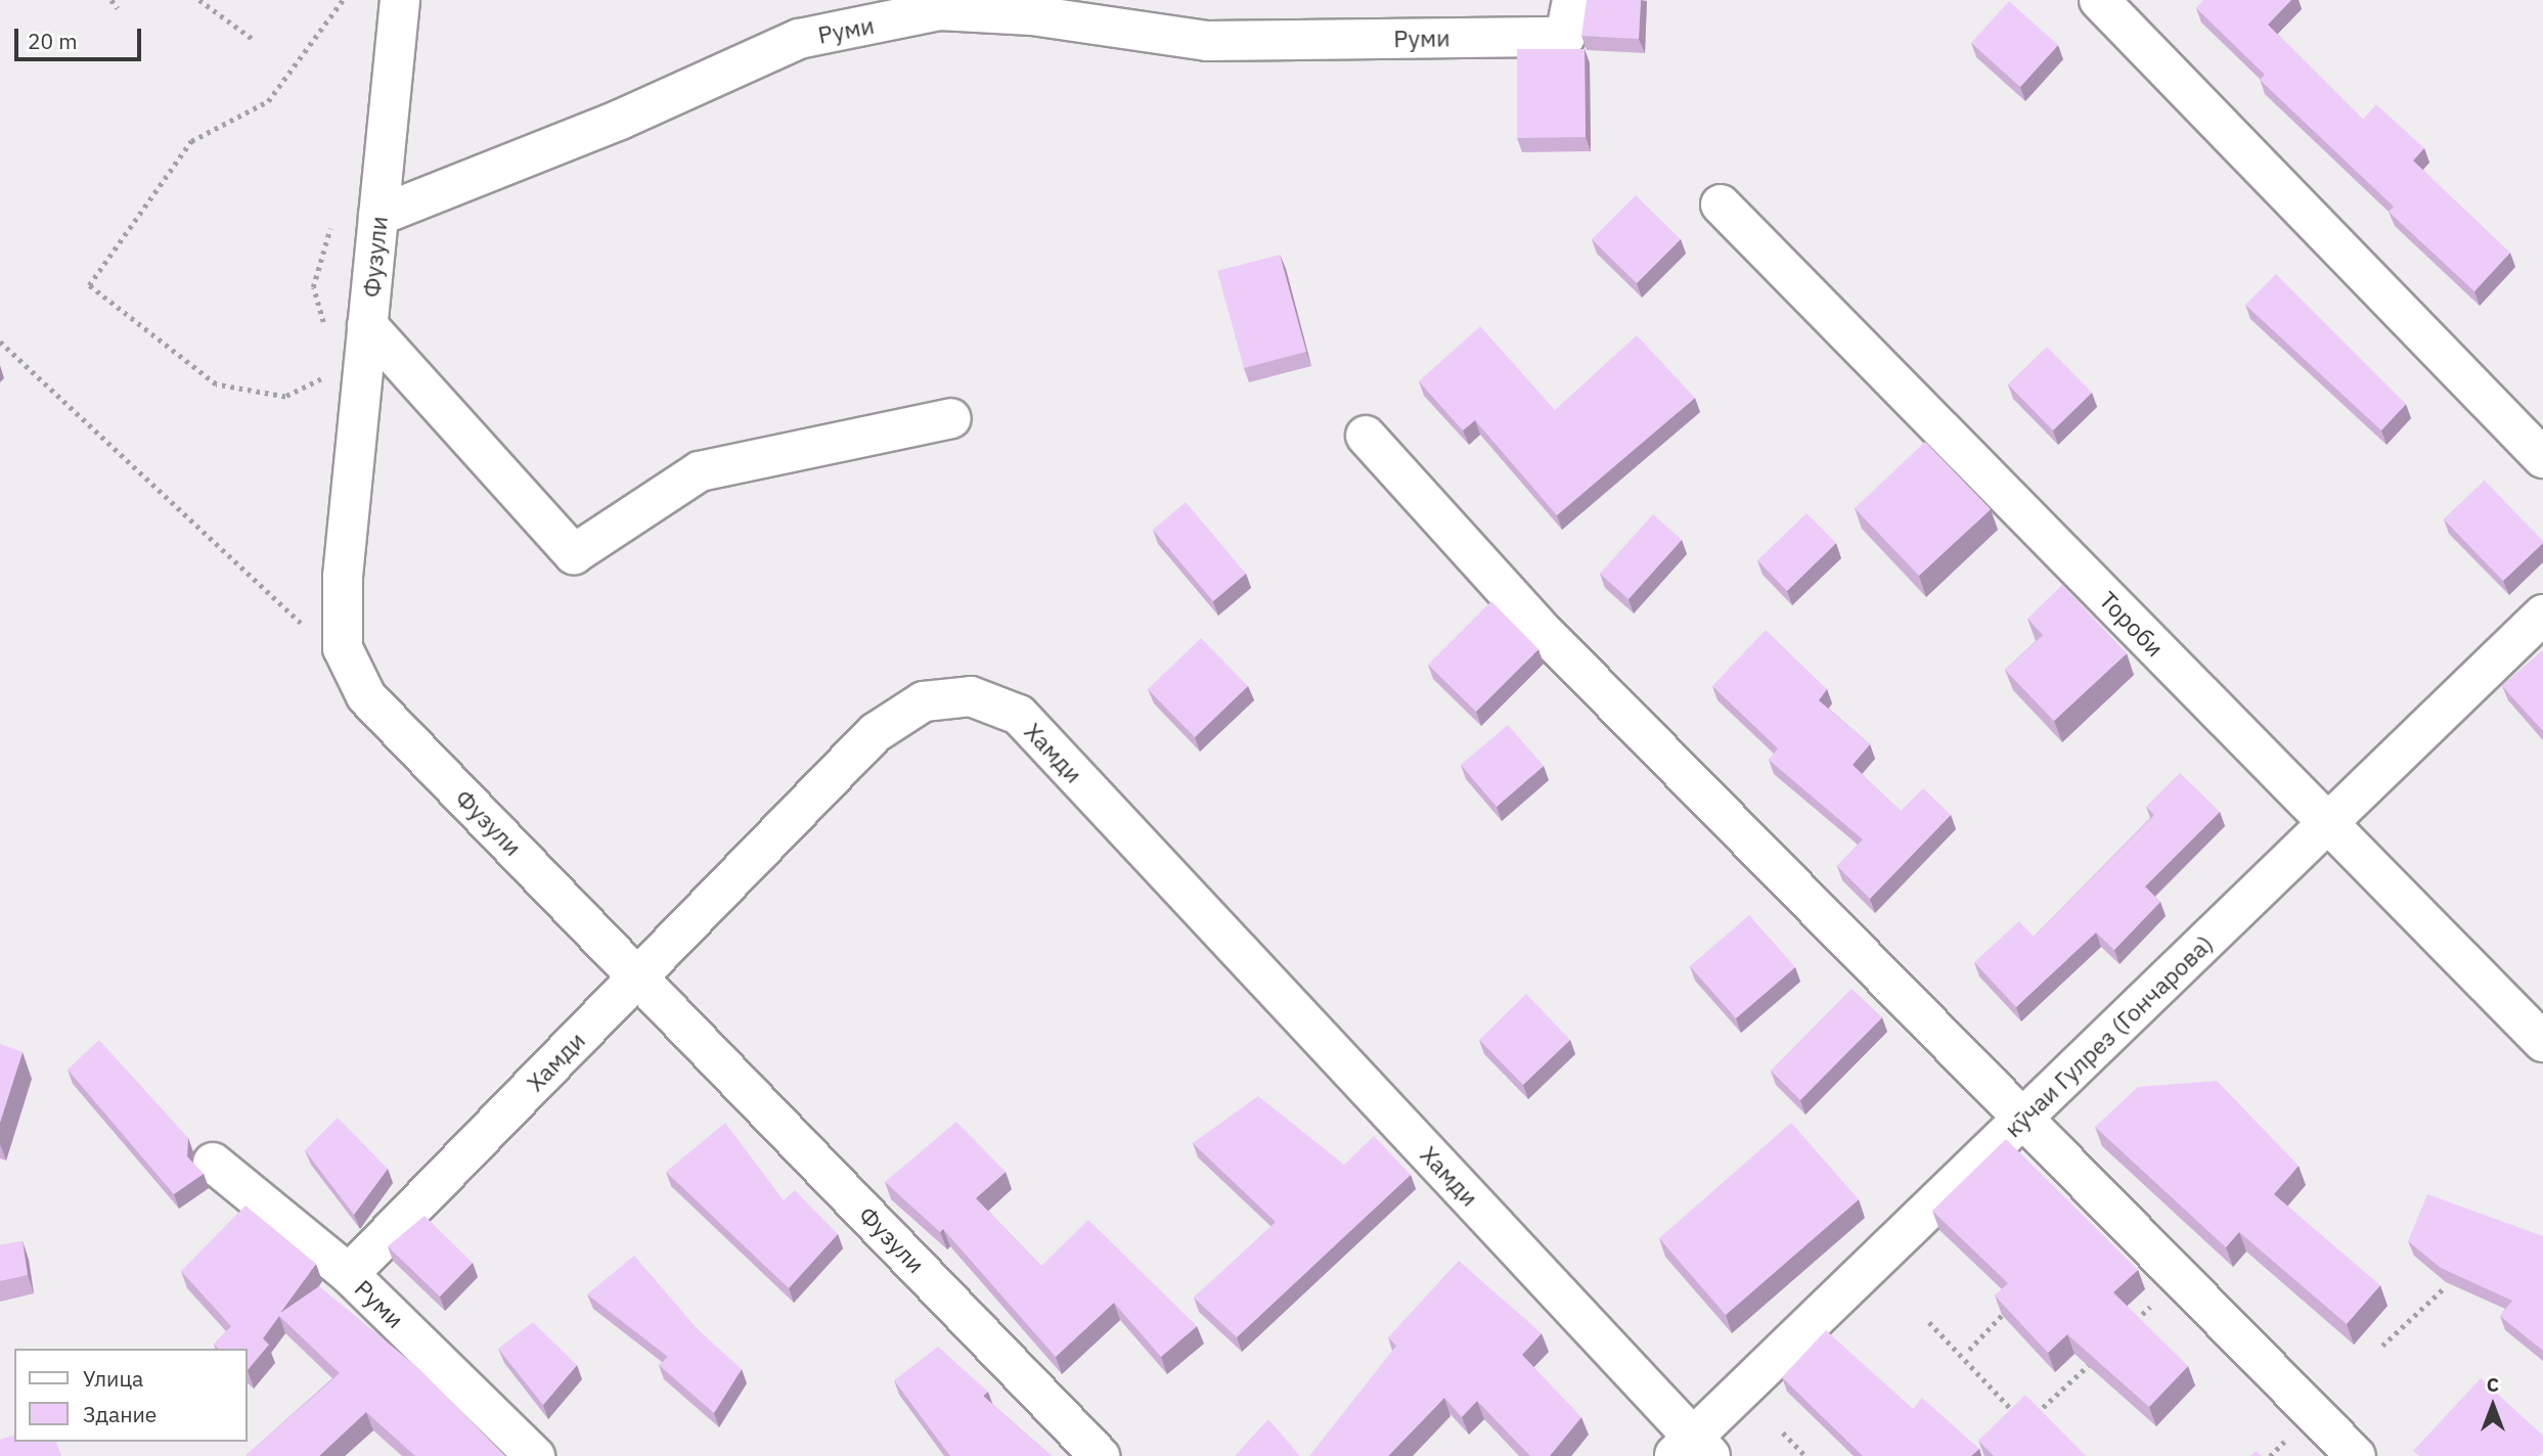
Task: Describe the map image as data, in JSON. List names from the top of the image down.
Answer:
{
  "streets": {
    "street": [
      "Руми",
      "Фузули",
      "Тороби",
      "Хамди",
      "кӯчаи Гулрез (Гончарова)"
    ]
  },
  "crossings": [
    ["Руми", "Фузули"],
    ["Руми", "Хамди"],
    ["Фузули", "Хамди"],
    ["Тороби", "кӯчаи Гулрез (Гончарова)"],
    ["Хамди", "кӯчаи Гулрез (Гончарова)"]
  ],
  "legend": ["Улица", "Здание"],
  "scale_bar": "20 m",
  "north": "top"
}
